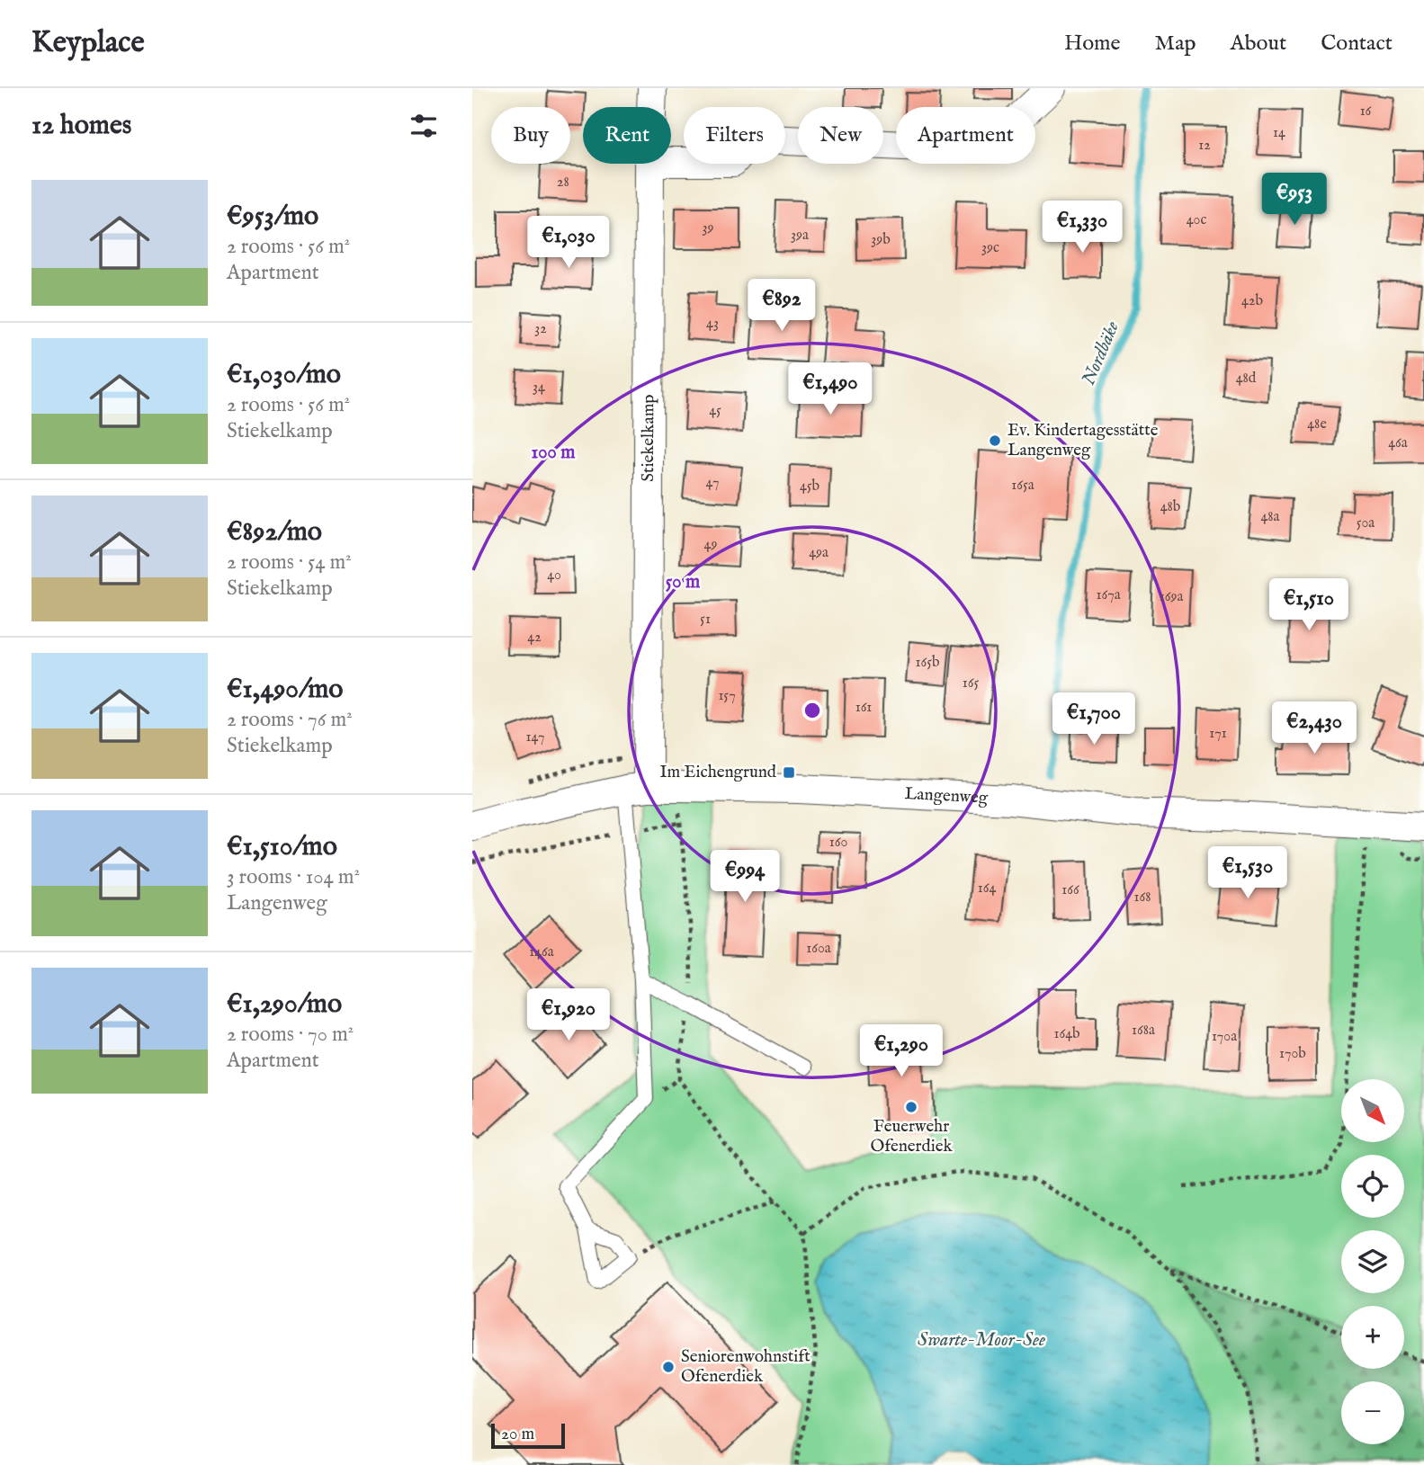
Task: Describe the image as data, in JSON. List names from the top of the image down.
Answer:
{
  "streets": {
    "street": ["Stiekelkamp", "Langenweg"]
  },
  "crossings": [
    ["Stiekelkamp", "Langenweg"]
  ],
  "water": ["Nordbäke", "Swarte-Moor-See"],
  "places": {
    "other": ["Ev. Kindertagesstätte Langenweg", "Feuerwehr Ofenerdiek", "Seniorenwohnstift Ofenerdiek"],
    "transit": ["Im Eichengrund"]
  },
  "house_numbers": [
    "16",
    "14",
    "12",
    "28",
    "40c",
    "39",
    "39a",
    "39b",
    "39c",
    "42b",
    "43",
    "32",
    "48d",
    "34",
    "45",
    "48e",
    "46a",
    "47",
    "165a",
    "45b",
    "48b",
    "48a",
    "50a",
    "49",
    "49a",
    "40",
    "167a",
    "169a",
    "51",
    "42",
    "165b",
    "165",
    "157",
    "161",
    "171",
    "147",
    "160",
    "164",
    "166",
    "168",
    "160a",
    "146a",
    "168a",
    "164b",
    "170a",
    "170b"
  ],
  "scale_bar": "20 m",
  "north": "bottom right",
  "page": {
    "header": "Keyplace",
    "nav": [
      "Home",
      "Map",
      "About",
      "Contact"
    ],
    "heading": "12 homes",
    "chip": [
      "Buy",
      "Rent",
      "Filters",
      "New",
      "Apartment"
    ],
    "list": [
      {
        "name": "€953/mo",
        "note": "2 rooms · 56 m² · Apartment"
      },
      {
        "name": "€1,030/mo",
        "note": "2 rooms · 56 m² · Stiekelkamp"
      },
      {
        "name": "€892/mo",
        "note": "2 rooms · 54 m² · Stiekelkamp"
      },
      {
        "name": "€1,490/mo",
        "note": "2 rooms · 76 m² · Stiekelkamp"
      },
      {
        "name": "€1,510/mo",
        "note": "3 rooms · 104 m² · Langenweg"
      },
      {
        "name": "€1,290/mo",
        "note": "2 rooms · 70 m² · Apartment"
      }
    ],
    "price": [
      "€953",
      "€1,330",
      "€1,030",
      "€892",
      "€1,490",
      "€1,510",
      "€1,700",
      "€2,430",
      "€1,530",
      "€994",
      "€1,920",
      "€1,290"
    ],
    "map_buttons": ["+", "−"],
    "scale": "20 m"
  },
  "rings": ["100 m", "50 m"]
}
